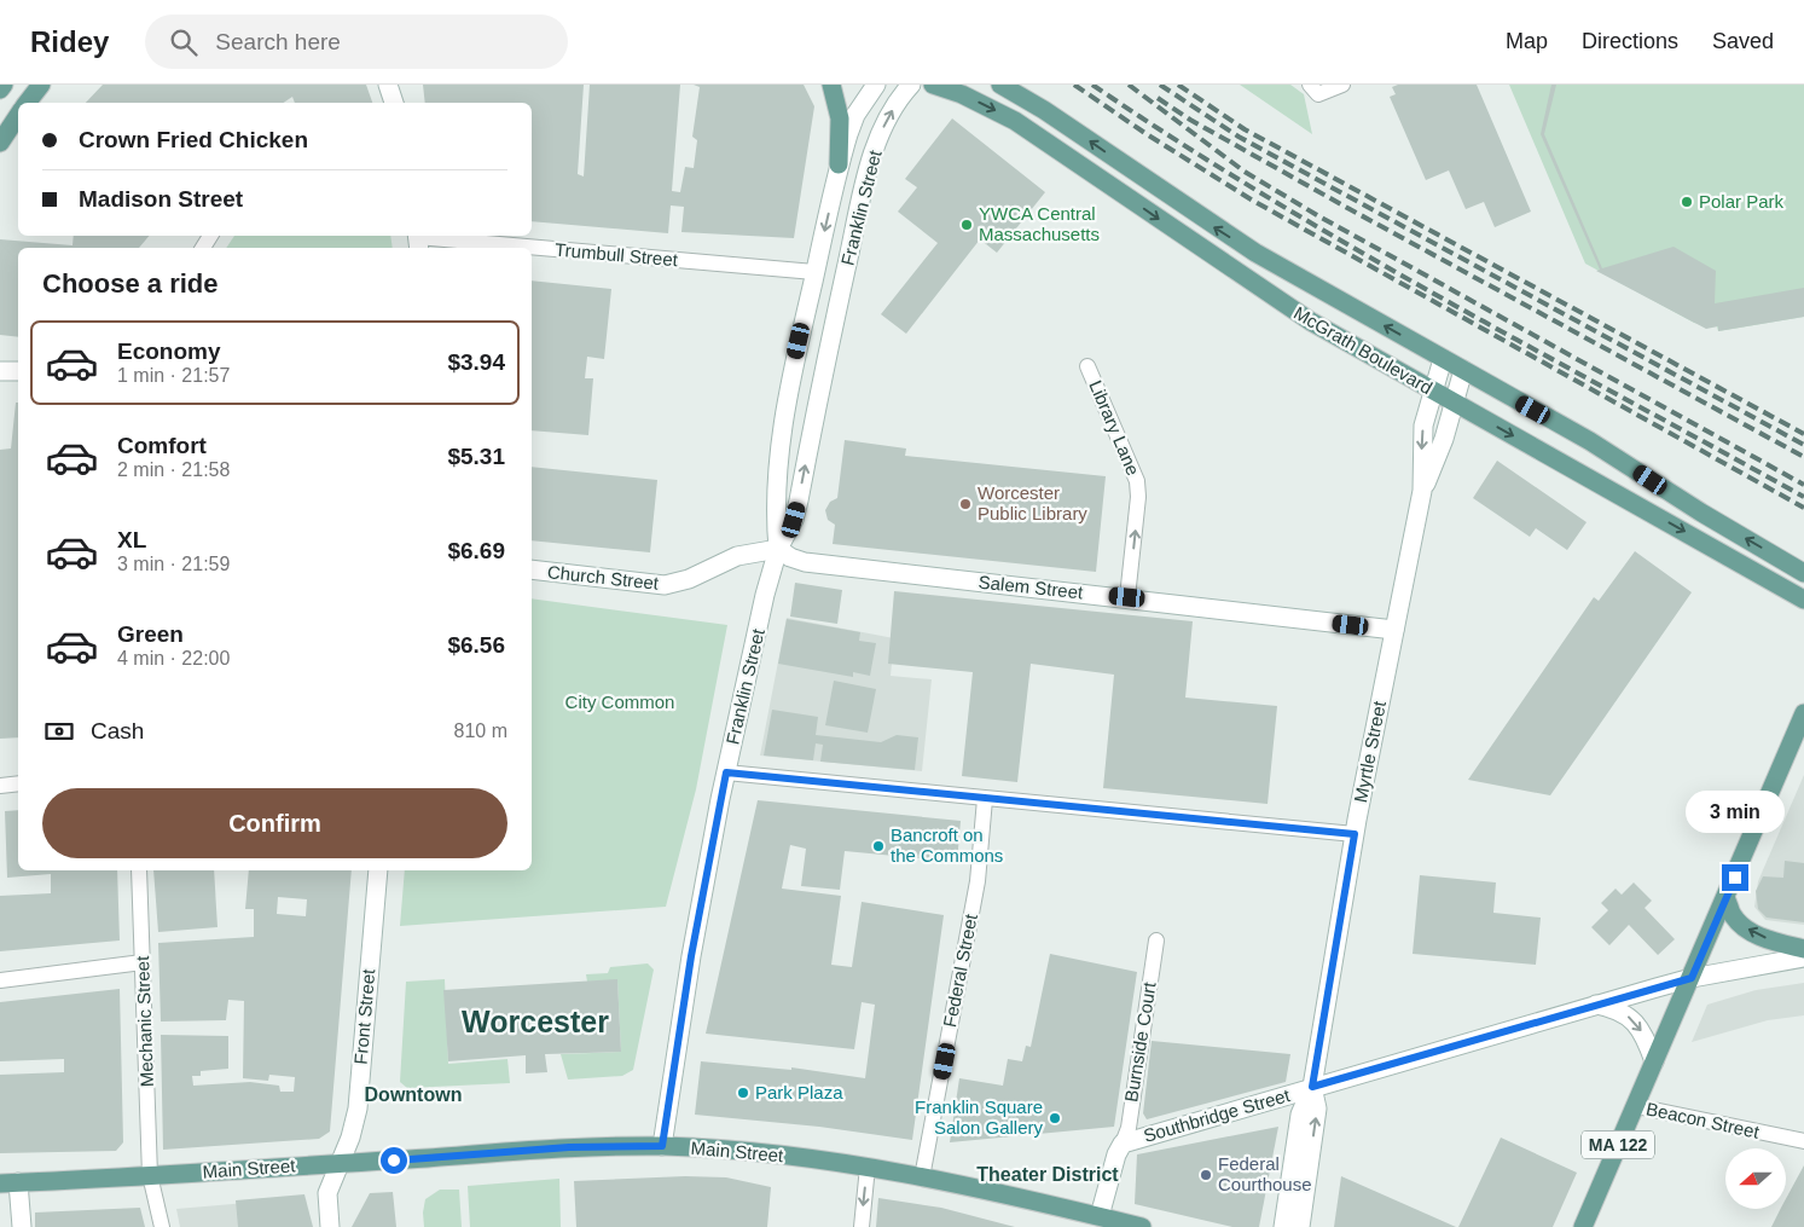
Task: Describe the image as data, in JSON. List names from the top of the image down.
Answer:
{
  "streets": {
    "main road": [
      "Franklin Street",
      "McGrath Boulevard",
      "Church Street",
      "Salem Street",
      "Myrtle Street",
      "Front Street",
      "Southbridge Street",
      "MA 122",
      "Main Street"
    ],
    "street": [
      "Trumbull Street",
      "Library Lane",
      "Federal Street",
      "Mechanic Street",
      "Burnside Court",
      "Beacon Street"
    ]
  },
  "crossings": [
    ["Franklin Street", "Trumbull Street"],
    ["Franklin Street", "Church Street"],
    ["Franklin Street", "Salem Street"],
    ["Franklin Street", "Main Street"],
    ["McGrath Boulevard", "Myrtle Street"],
    ["Library Lane", "Salem Street"],
    ["Church Street", "Salem Street"],
    ["Salem Street", "Myrtle Street"],
    ["Myrtle Street", "Southbridge Street"],
    ["Federal Street", "Main Street"],
    ["Front Street", "Main Street"],
    ["Mechanic Street", "Main Street"],
    ["Burnside Court", "Southbridge Street"],
    ["Southbridge Street", "MA 122"],
    ["Southbridge Street", "Main Street"],
    ["Beacon Street", "MA 122"]
  ],
  "one_way": ["Library Lane"],
  "districts": ["Worcester", "Downtown", "Theater District"],
  "parks": ["City Common"],
  "places": [
    "Polar Park",
    "YWCA Central Massachusetts",
    "Worcester Public Library",
    "Bancroft on the Commons",
    "Park Plaza",
    "Franklin Square Salon Gallery",
    "Federal Courthouse"
  ],
  "north": "left",
  "page": {
    "header": "Ridey",
    "search": "Search here",
    "nav": ["Map", "Directions", "Saved"],
    "banner": ["Crown Fried Chicken", "Madison Street"],
    "heading": "Choose a ride",
    "list": [
      {
        "name": "Economy",
        "note": "1 min · 21:57",
        "value": "$3.94"
      },
      {
        "name": "Comfort",
        "note": "2 min · 21:58",
        "value": "$5.31"
      },
      {
        "name": "XL",
        "note": "3 min · 21:59",
        "value": "$6.69"
      },
      {
        "name": "Green",
        "note": "4 min · 22:00",
        "value": "$6.56"
      }
    ],
    "pay": ["Cash", "810 m"],
    "buttons": "Confirm",
    "bubble": "3 min"
  }
}
